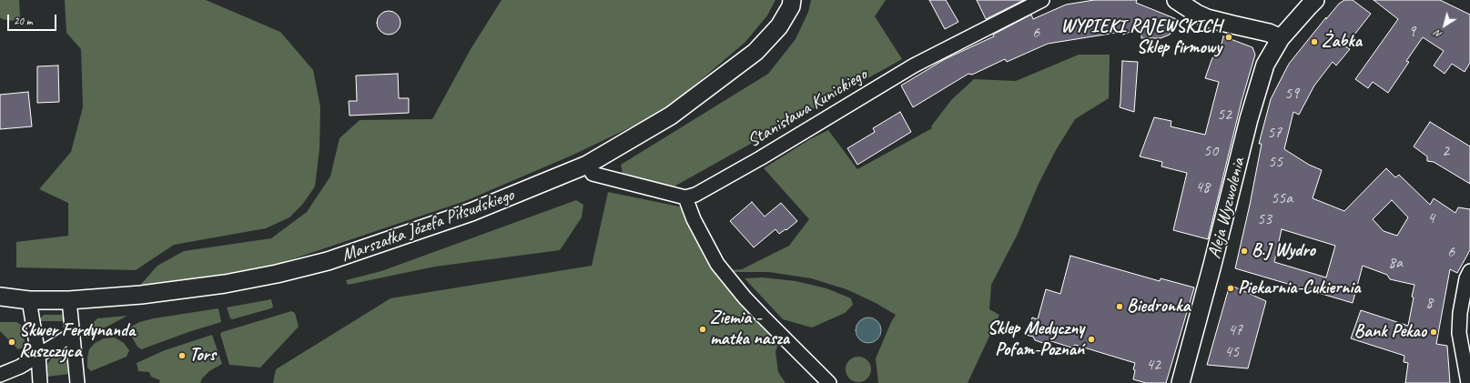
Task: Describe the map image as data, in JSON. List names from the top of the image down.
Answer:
{
  "streets": {
    "street": ["Stanisława Kunickiego", "Aleja Wyzwolenia", "Marszałka Józefa Piłsudskiego"]
  },
  "places": [
    "WYPIEKI RAJEWSKICH Sklep firmowy",
    "Żabka",
    "B.J Wydro",
    "Piekarnia-Cukiernia",
    "Biedronka",
    "Ziemia - matka nasza",
    "Bank Pekao",
    "Sklep Medyczny Pofam-Poznań",
    "Skwer Ferdynanda Ruszczyca",
    "Tors"
  ],
  "house_numbers": [
    "9",
    "6",
    "59",
    "52",
    "57",
    "50",
    "2",
    "55",
    "48",
    "55a",
    "4",
    "53",
    "6",
    "8a",
    "8",
    "47",
    "45",
    "42"
  ],
  "scale_bar": "20 m",
  "north": "bottom left"
}
